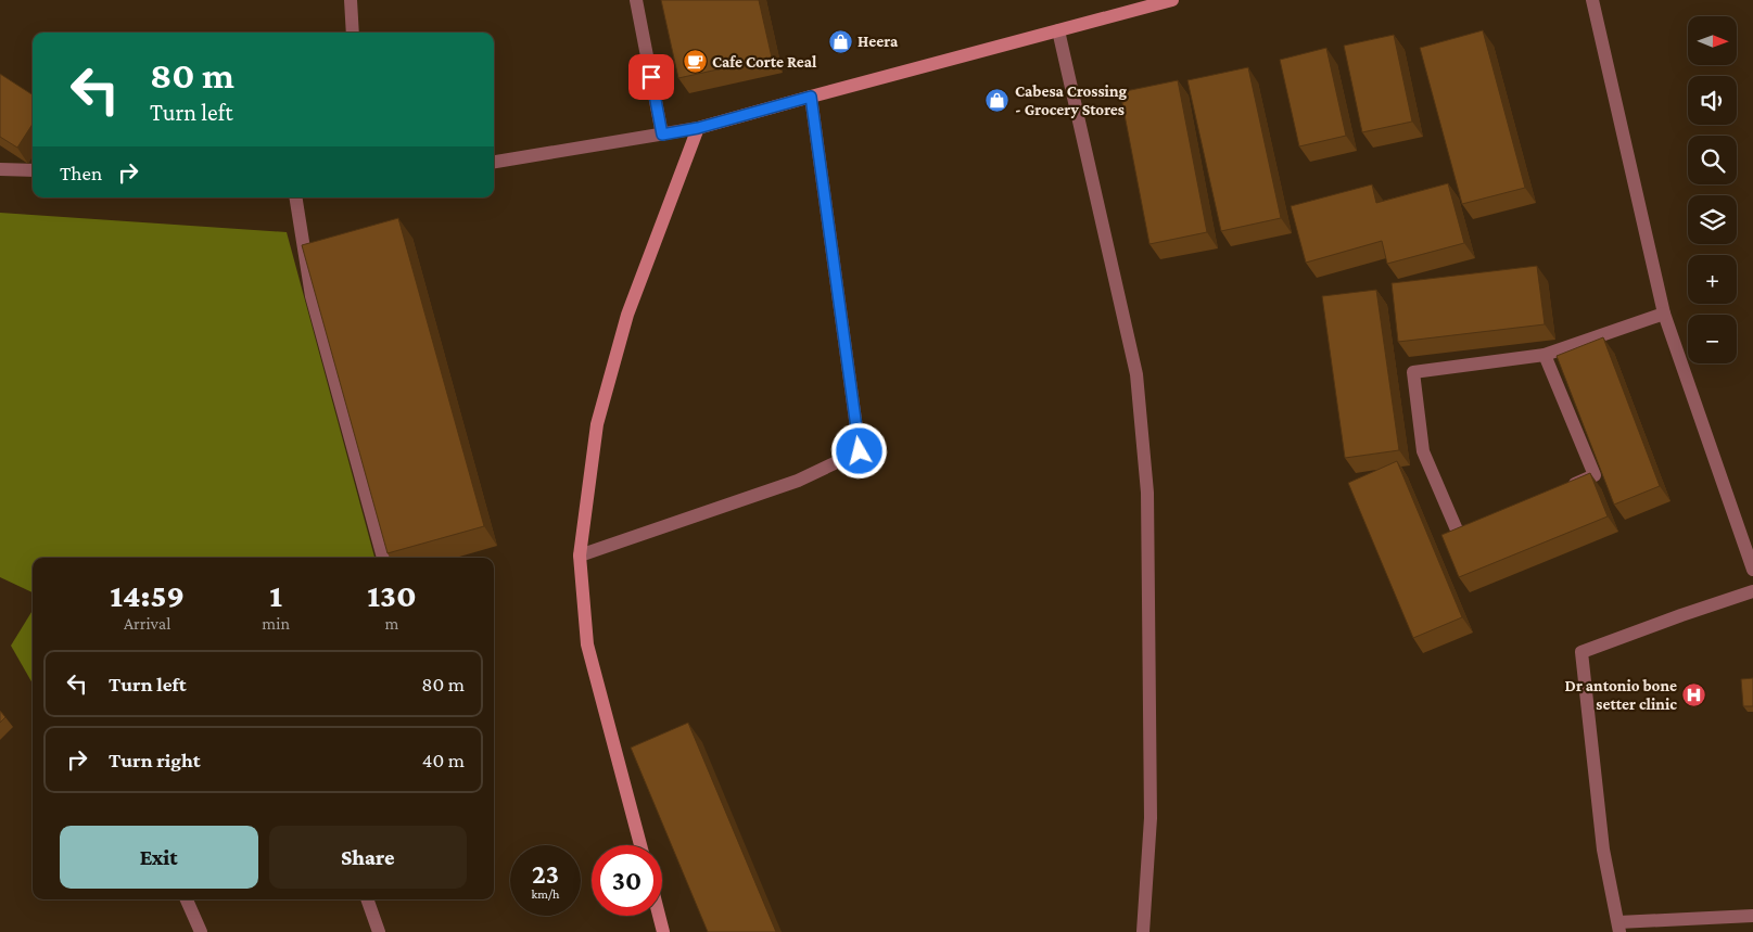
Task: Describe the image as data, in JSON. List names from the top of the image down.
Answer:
{
  "places": {
    "shop": ["Heera", "Cabesa Crossing - Grocery Stores"],
    "cafe": ["Cafe Corte Real"],
    "hospital": ["Dr antonio bone setter clinic"]
  },
  "north": "right",
  "page": {
    "map_buttons": ["+", "−"],
    "turn": ["80 m", "Turn left"],
    "then": "Then",
    "eta": [
      "14:59",
      "Arrival",
      "1",
      "min",
      "130",
      "m"
    ],
    "list": [
      {
        "name": "Turn left",
        "value": "80 m"
      },
      {
        "name": "Turn right",
        "value": "40 m"
      }
    ],
    "buttons": ["Exit", "Share"],
    "speed": "23 km/h",
    "limit": "30"
  }
}
